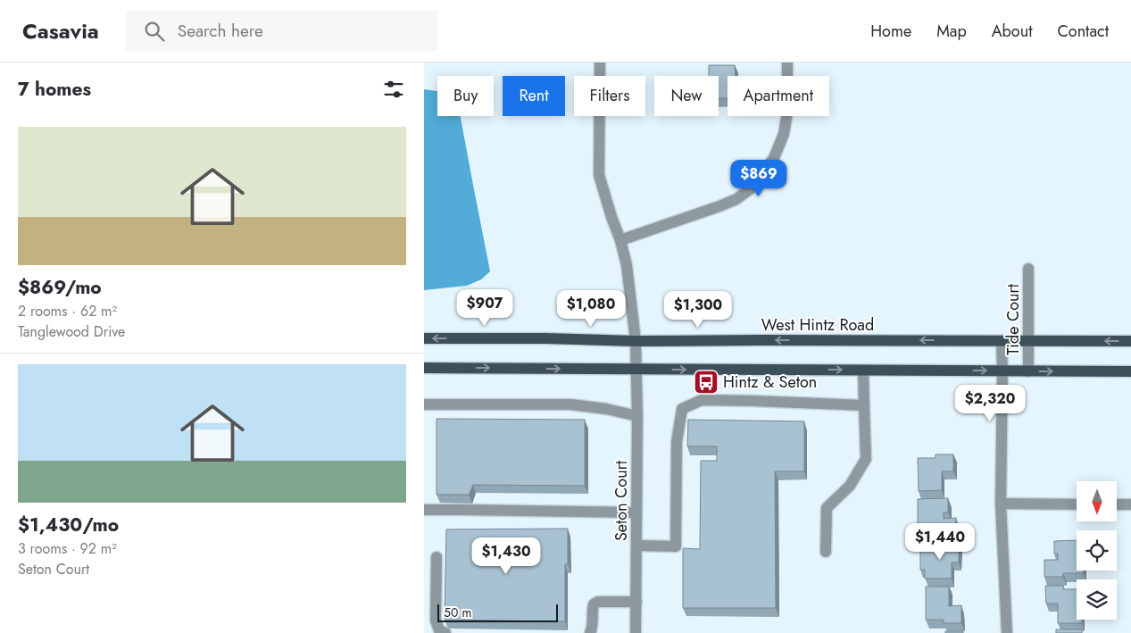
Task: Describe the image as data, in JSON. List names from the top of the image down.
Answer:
{
  "streets": {
    "main road": ["West Hintz Road"],
    "street": ["Tide Court", "Seton Court"]
  },
  "crossings": [
    ["Tide Court", "West Hintz Road"],
    ["West Hintz Road", "Seton Court"]
  ],
  "places": {
    "bus stop": ["Hintz & Seton"]
  },
  "scale_bar": "50 m",
  "north": "bottom",
  "page": {
    "header": "Casavia",
    "search": "Search here",
    "nav": [
      "Home",
      "Map",
      "About",
      "Contact"
    ],
    "heading": "7 homes",
    "chip": [
      "Buy",
      "Rent",
      "Filters",
      "New",
      "Apartment"
    ],
    "list": [
      {
        "name": "$869/mo",
        "note": "2 rooms · 62 m² · Tanglewood Drive"
      },
      {
        "name": "$1,430/mo",
        "note": "3 rooms · 92 m² · Seton Court"
      }
    ],
    "price": [
      "$869",
      "$907",
      "$1,080",
      "$1,300",
      "$2,320",
      "$1,440",
      "$1,430"
    ],
    "scale": "50 m"
  }
}
